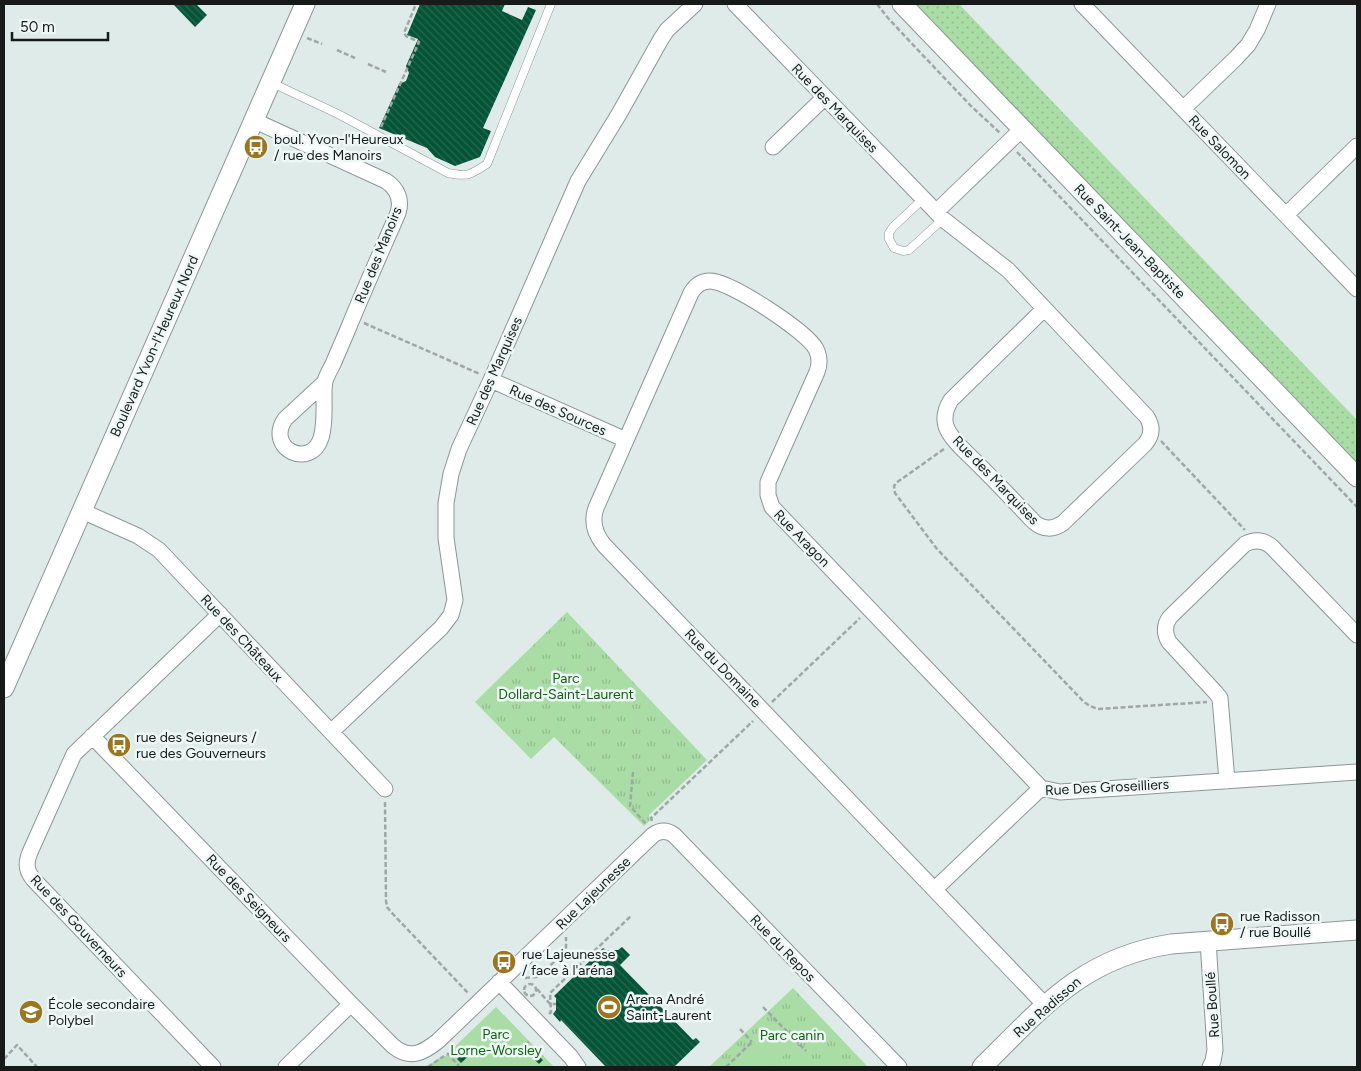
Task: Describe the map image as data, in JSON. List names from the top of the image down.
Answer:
{
  "streets": {
    "street": [
      "Rue des Marquises",
      "Rue Salomon",
      "Rue Saint-Jean-Baptiste",
      "Rue des Manoirs",
      "Boulevard Yvon-l'Heureux Nord",
      "Rue des Sources",
      "Rue Aragon",
      "Rue des Châteaux",
      "Rue du Domaine",
      "Rue Des Groseilliers",
      "Rue Lajeunesse",
      "Rue des Seigneurs",
      "Rue des Gouverneurs",
      "Rue du Repos",
      "Rue Boullé",
      "Rue Radisson"
    ]
  },
  "crossings": [
    ["Rue des Marquises", "Rue des Sources"],
    ["Rue des Marquises", "Rue des Châteaux"],
    ["Rue des Manoirs", "Boulevard Yvon-l'Heureux Nord"],
    ["Boulevard Yvon-l'Heureux Nord", "Rue des Châteaux"],
    ["Rue des Sources", "Rue du Domaine"],
    ["Rue Aragon", "Rue du Domaine"],
    ["Rue Aragon", "Rue Des Groseilliers"],
    ["Rue des Châteaux", "Rue des Gouverneurs"],
    ["Rue du Domaine", "Rue Des Groseilliers"],
    ["Rue du Domaine", "Rue Radisson"],
    ["Rue Lajeunesse", "Rue des Seigneurs"],
    ["Rue Lajeunesse", "Rue du Repos"],
    ["Rue des Seigneurs", "Rue des Gouverneurs"],
    ["Rue Boullé", "Rue Radisson"]
  ],
  "parks": ["Parc Dollard-Saint-Laurent", "Parc Lorne-Worsley", "Parc canin"],
  "places": {
    "bus stop": [
      "boul. Yvon-l'Heureux / rue des Manoirs",
      "rue des Seigneurs / rue des Gouverneurs",
      "rue Radisson / rue Boullé",
      "rue Lajeunesse / face à l'aréna"
    ],
    "sports": ["Arena André Saint-Laurent"],
    "school or university": ["École secondaire Polybel"]
  },
  "scale_bar": "50 m"
}
